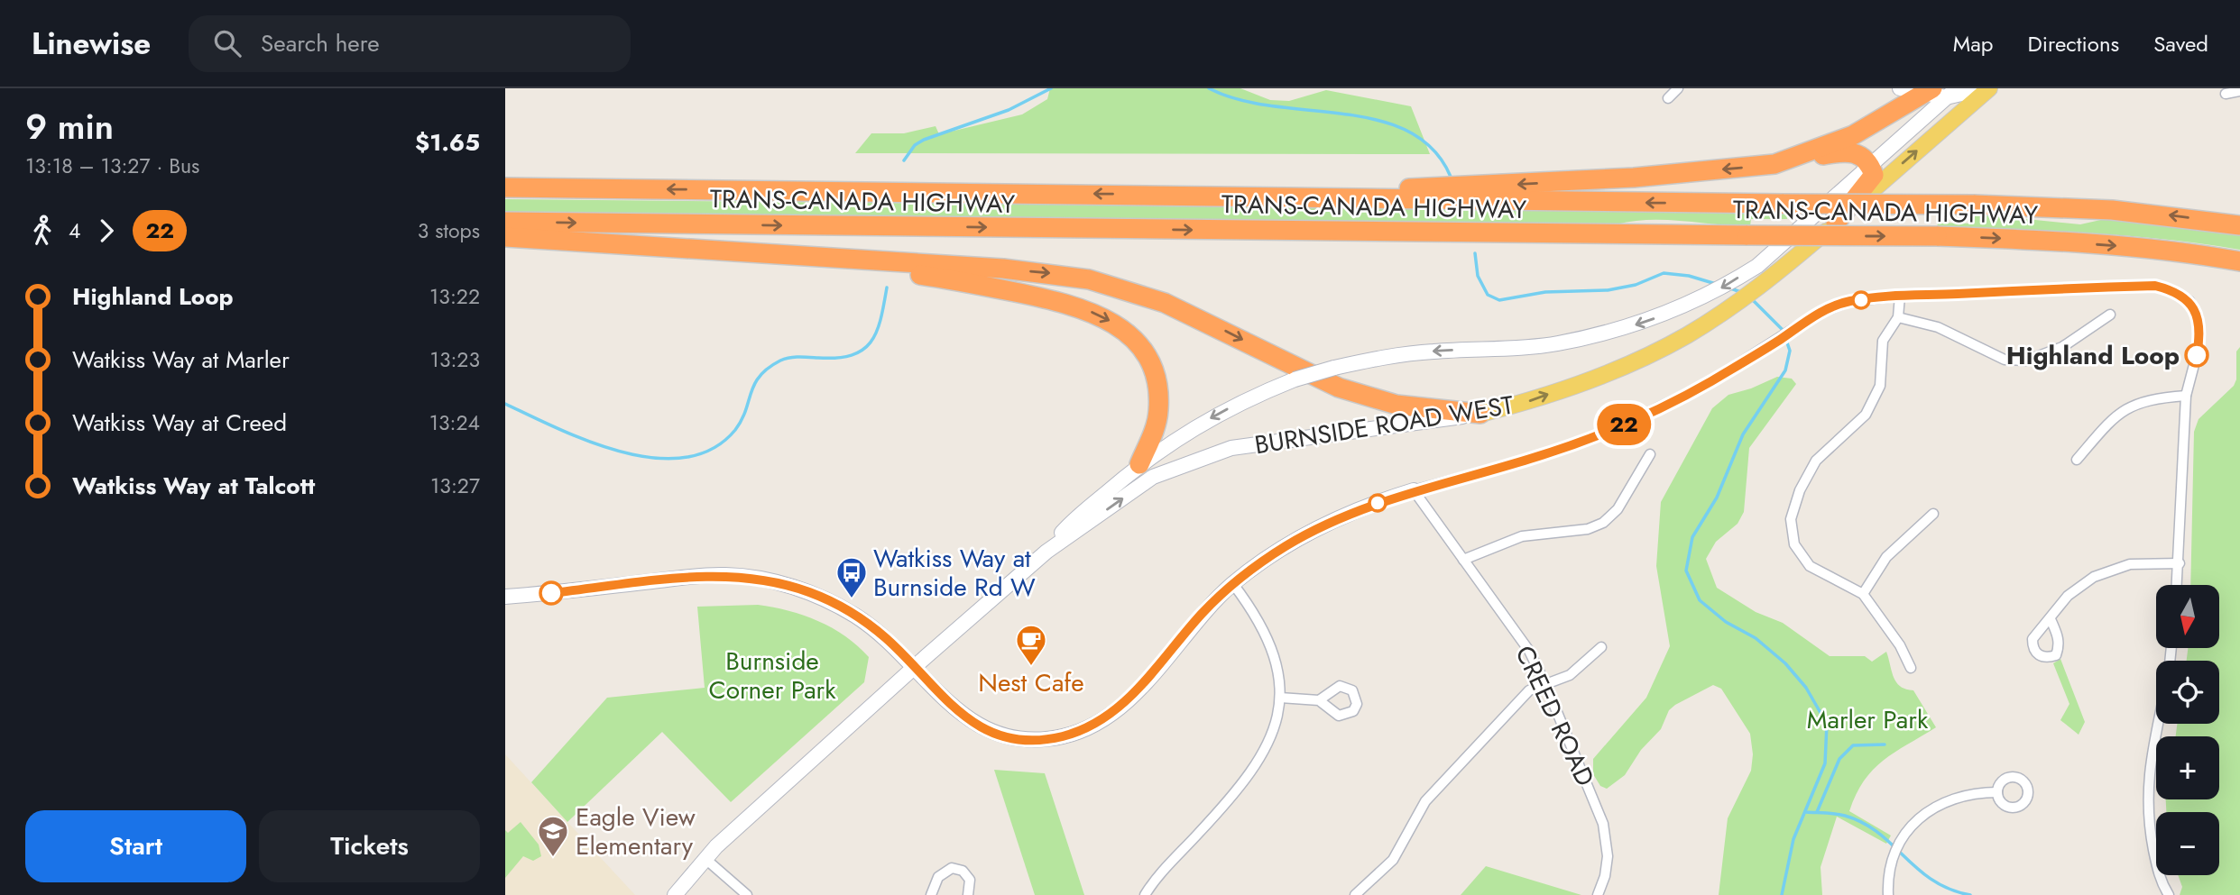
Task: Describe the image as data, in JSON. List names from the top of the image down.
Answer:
{
  "streets": {
    "highway": ["TRANS-CANADA HIGHWAY"],
    "main road": ["BURNSIDE ROAD WEST"],
    "street": ["CREED ROAD"]
  },
  "parks": ["Burnside Corner Park", "Marler Park"],
  "places": {
    "other": ["Highland Loop"],
    "bus stop": ["Watkiss Way at Burnside Rd W"],
    "cafe": ["Nest Cafe"],
    "school or university": ["Eagle View Elementary"]
  },
  "lines": ["bus line 22"],
  "north": "bottom",
  "page": {
    "header": "Linewise",
    "search": "Search here",
    "nav": ["Map", "Directions", "Saved"],
    "heading": ["9 min", "13:18 – 13:27 · Bus", "$1.65"],
    "on_map": "22",
    "legs": ["4", "22", "3 stops"],
    "list": [
      {
        "name": "Highland Loop",
        "value": "13:22"
      },
      {
        "name": "Watkiss Way at Marler",
        "value": "13:23"
      },
      {
        "name": "Watkiss Way at Creed",
        "value": "13:24"
      },
      {
        "name": "Watkiss Way at Talcott",
        "value": "13:27"
      }
    ],
    "map_buttons": ["+", "−"],
    "buttons": ["Start", "Tickets"]
  }
}
